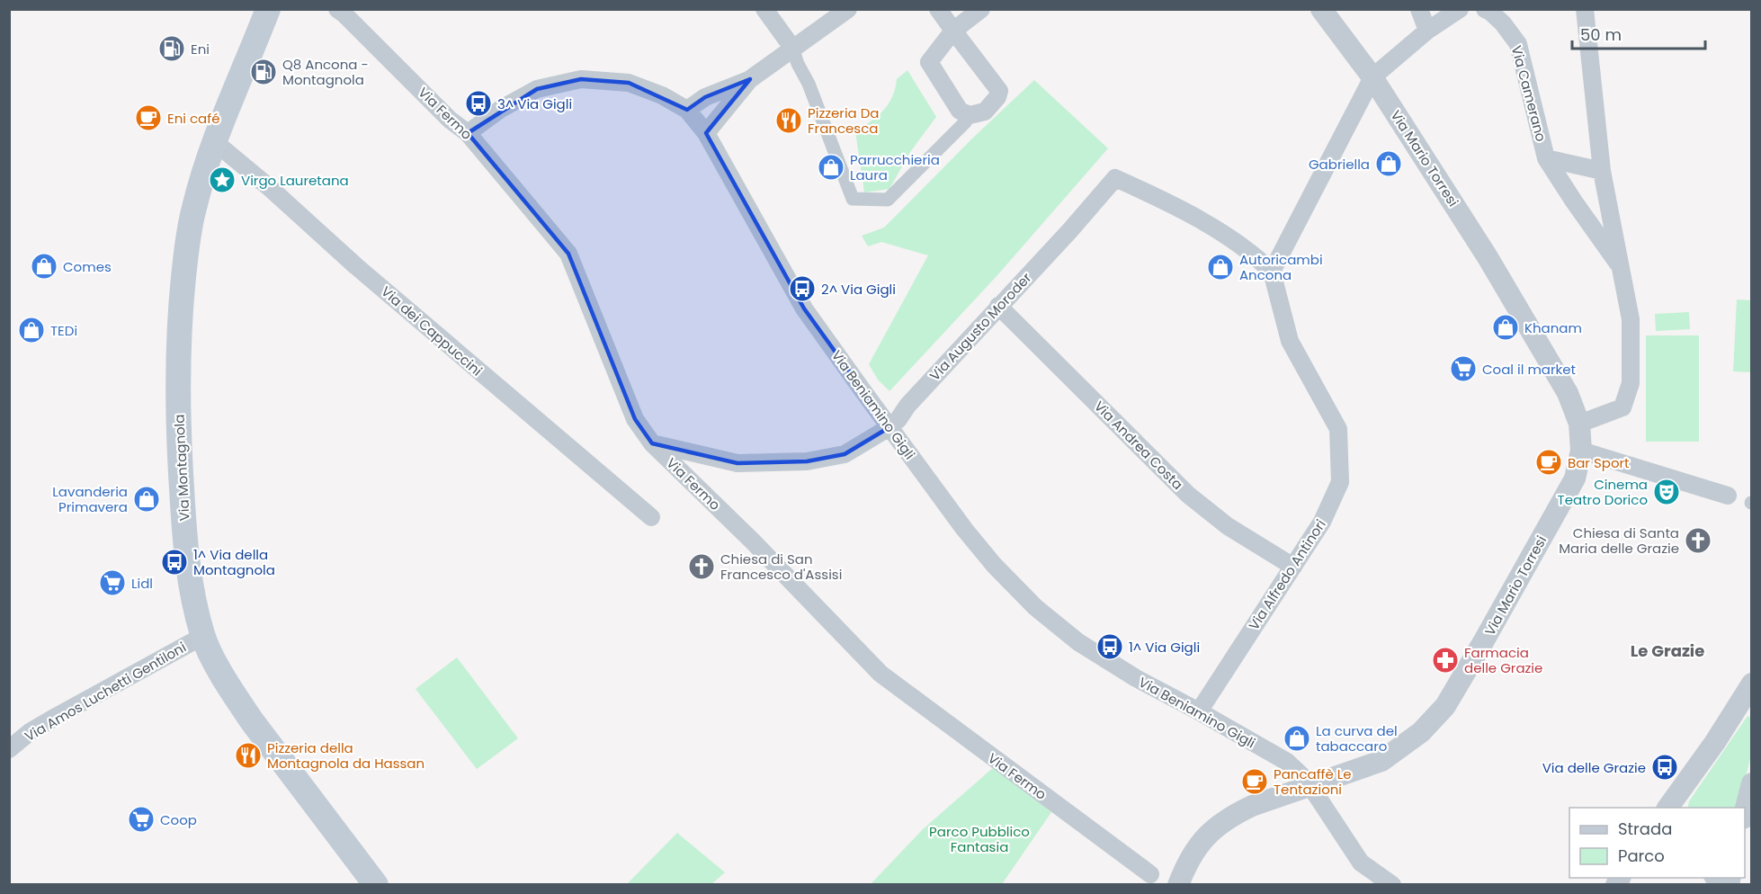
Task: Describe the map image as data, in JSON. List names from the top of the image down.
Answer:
{
  "streets": {
    "main road": ["Via Montagnola"],
    "street": [
      "Via Camerano",
      "Via Fermo",
      "Via Mario Torresi",
      "Via Augusto Moroder",
      "Via dei Cappuccini",
      "Via Beniamino Gigli",
      "Via Andrea Costa",
      "Via Alfredo Antinori",
      "Via Amos Luchetti Gentiloni"
    ]
  },
  "crossings": [
    ["Via Camerano", "Via Mario Torresi"],
    ["Via Fermo", "Via Augusto Moroder"],
    ["Via Fermo", "Via Beniamino Gigli"],
    ["Via Mario Torresi", "Via Beniamino Gigli"],
    ["Via Augusto Moroder", "Via Beniamino Gigli"],
    ["Via Augusto Moroder", "Via Andrea Costa"],
    ["Via Augusto Moroder", "Via Alfredo Antinori"],
    ["Via dei Cappuccini", "Via Montagnola"],
    ["Via Beniamino Gigli", "Via Alfredo Antinori"],
    ["Via Andrea Costa", "Via Alfredo Antinori"],
    ["Via Montagnola", "Via Amos Luchetti Gentiloni"]
  ],
  "districts": ["Le Grazie"],
  "parks": ["Parco Pubblico Fantasia"],
  "places": {
    "fuel station": ["Eni", "Q8 Ancona - Montagnola"],
    "bus stop": [
      "3^ Via Gigli",
      "2^ Via Gigli",
      "1^ Via della Montagnola",
      "1^ Via Gigli",
      "Via delle Grazie"
    ],
    "cafe": ["Eni café", "Bar Sport", "Pancaffè Le Tentazioni"],
    "restaurant": ["Pizzeria Da Francesca", "Pizzeria della Montagnola da Hassan"],
    "shop": [
      "Gabriella",
      "Parrucchieria Laura",
      "Comes",
      "Autoricambi Ancona",
      "Khanam",
      "TEDi",
      "Lavanderia Primavera",
      "La curva del tabaccaro"
    ],
    "place": ["Virgo Lauretana"],
    "supermarket": ["Coal il market", "Lidl", "Coop"],
    "theatre": ["Cinema Teatro Dorico"],
    "church": ["Chiesa di Santa Maria delle Grazie", "Chiesa di San Francesco d'Assisi"],
    "pharmacy": ["Farmacia delle Grazie"]
  },
  "legend": ["Strada", "Parco"],
  "scale_bar": "50 m"
}
